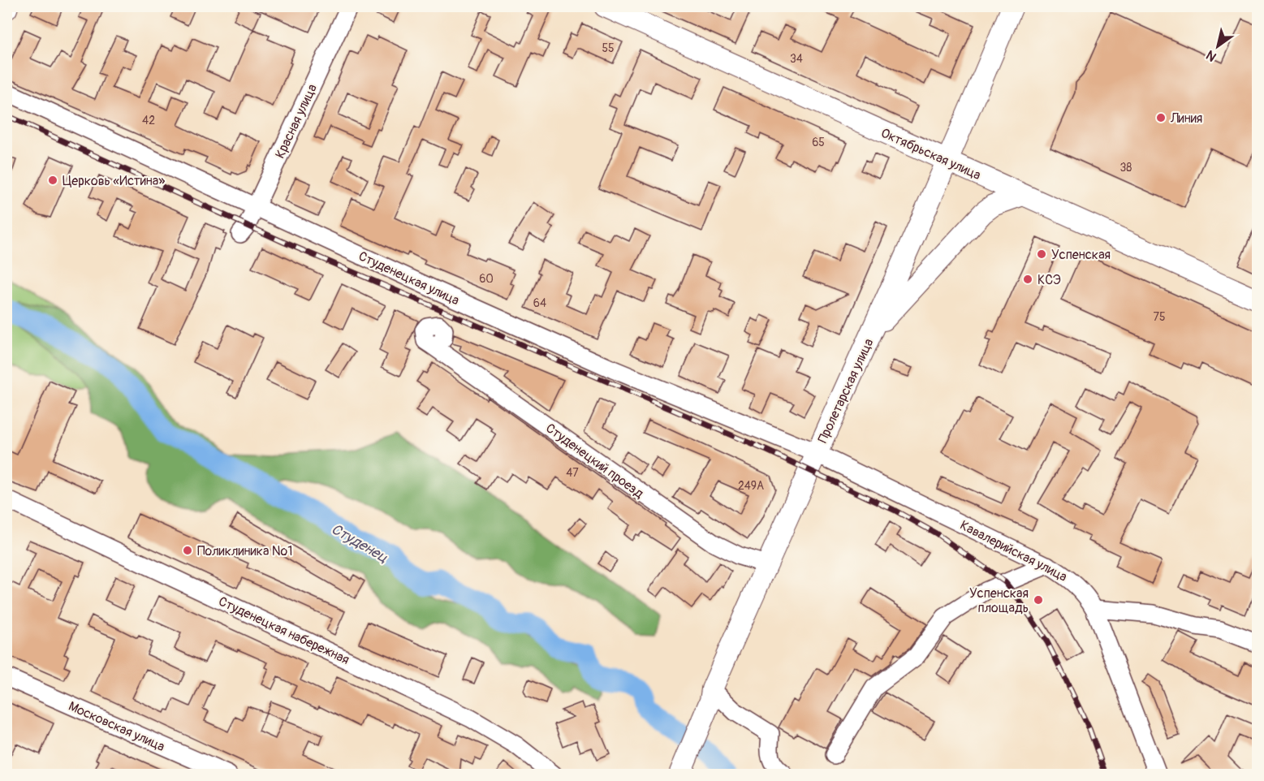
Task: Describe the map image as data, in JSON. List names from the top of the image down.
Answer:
{
  "streets": {
    "main road": ["Октябрьская улица", "Пролетарская улица"],
    "street": [
      "Красная улица",
      "Студенецкая улица",
      "Студенецкий проезд",
      "Кавалерийская улица",
      "Студенецкая набережная",
      "Московская улица"
    ]
  },
  "crossings": [
    ["Красная улица", "Студенецкая улица"],
    ["Октябрьская улица", "Пролетарская улица"],
    ["Студенецкая улица", "Пролетарская улица"],
    ["Студенецкая улица", "Кавалерийская улица"],
    ["Пролетарская улица", "Студенецкий проезд"],
    ["Пролетарская улица", "Кавалерийская улица"]
  ],
  "water": ["Студенец"],
  "places": [
    "Линия",
    "Церковь «Истина»",
    "Успенская",
    "КСЭ",
    "Поликлиника №1",
    "Успенская площадь"
  ],
  "house_numbers": [
    "55",
    "34",
    "42",
    "65",
    "38",
    "60",
    "64",
    "75",
    "47",
    "249А"
  ],
  "north": "bottom left"
}
